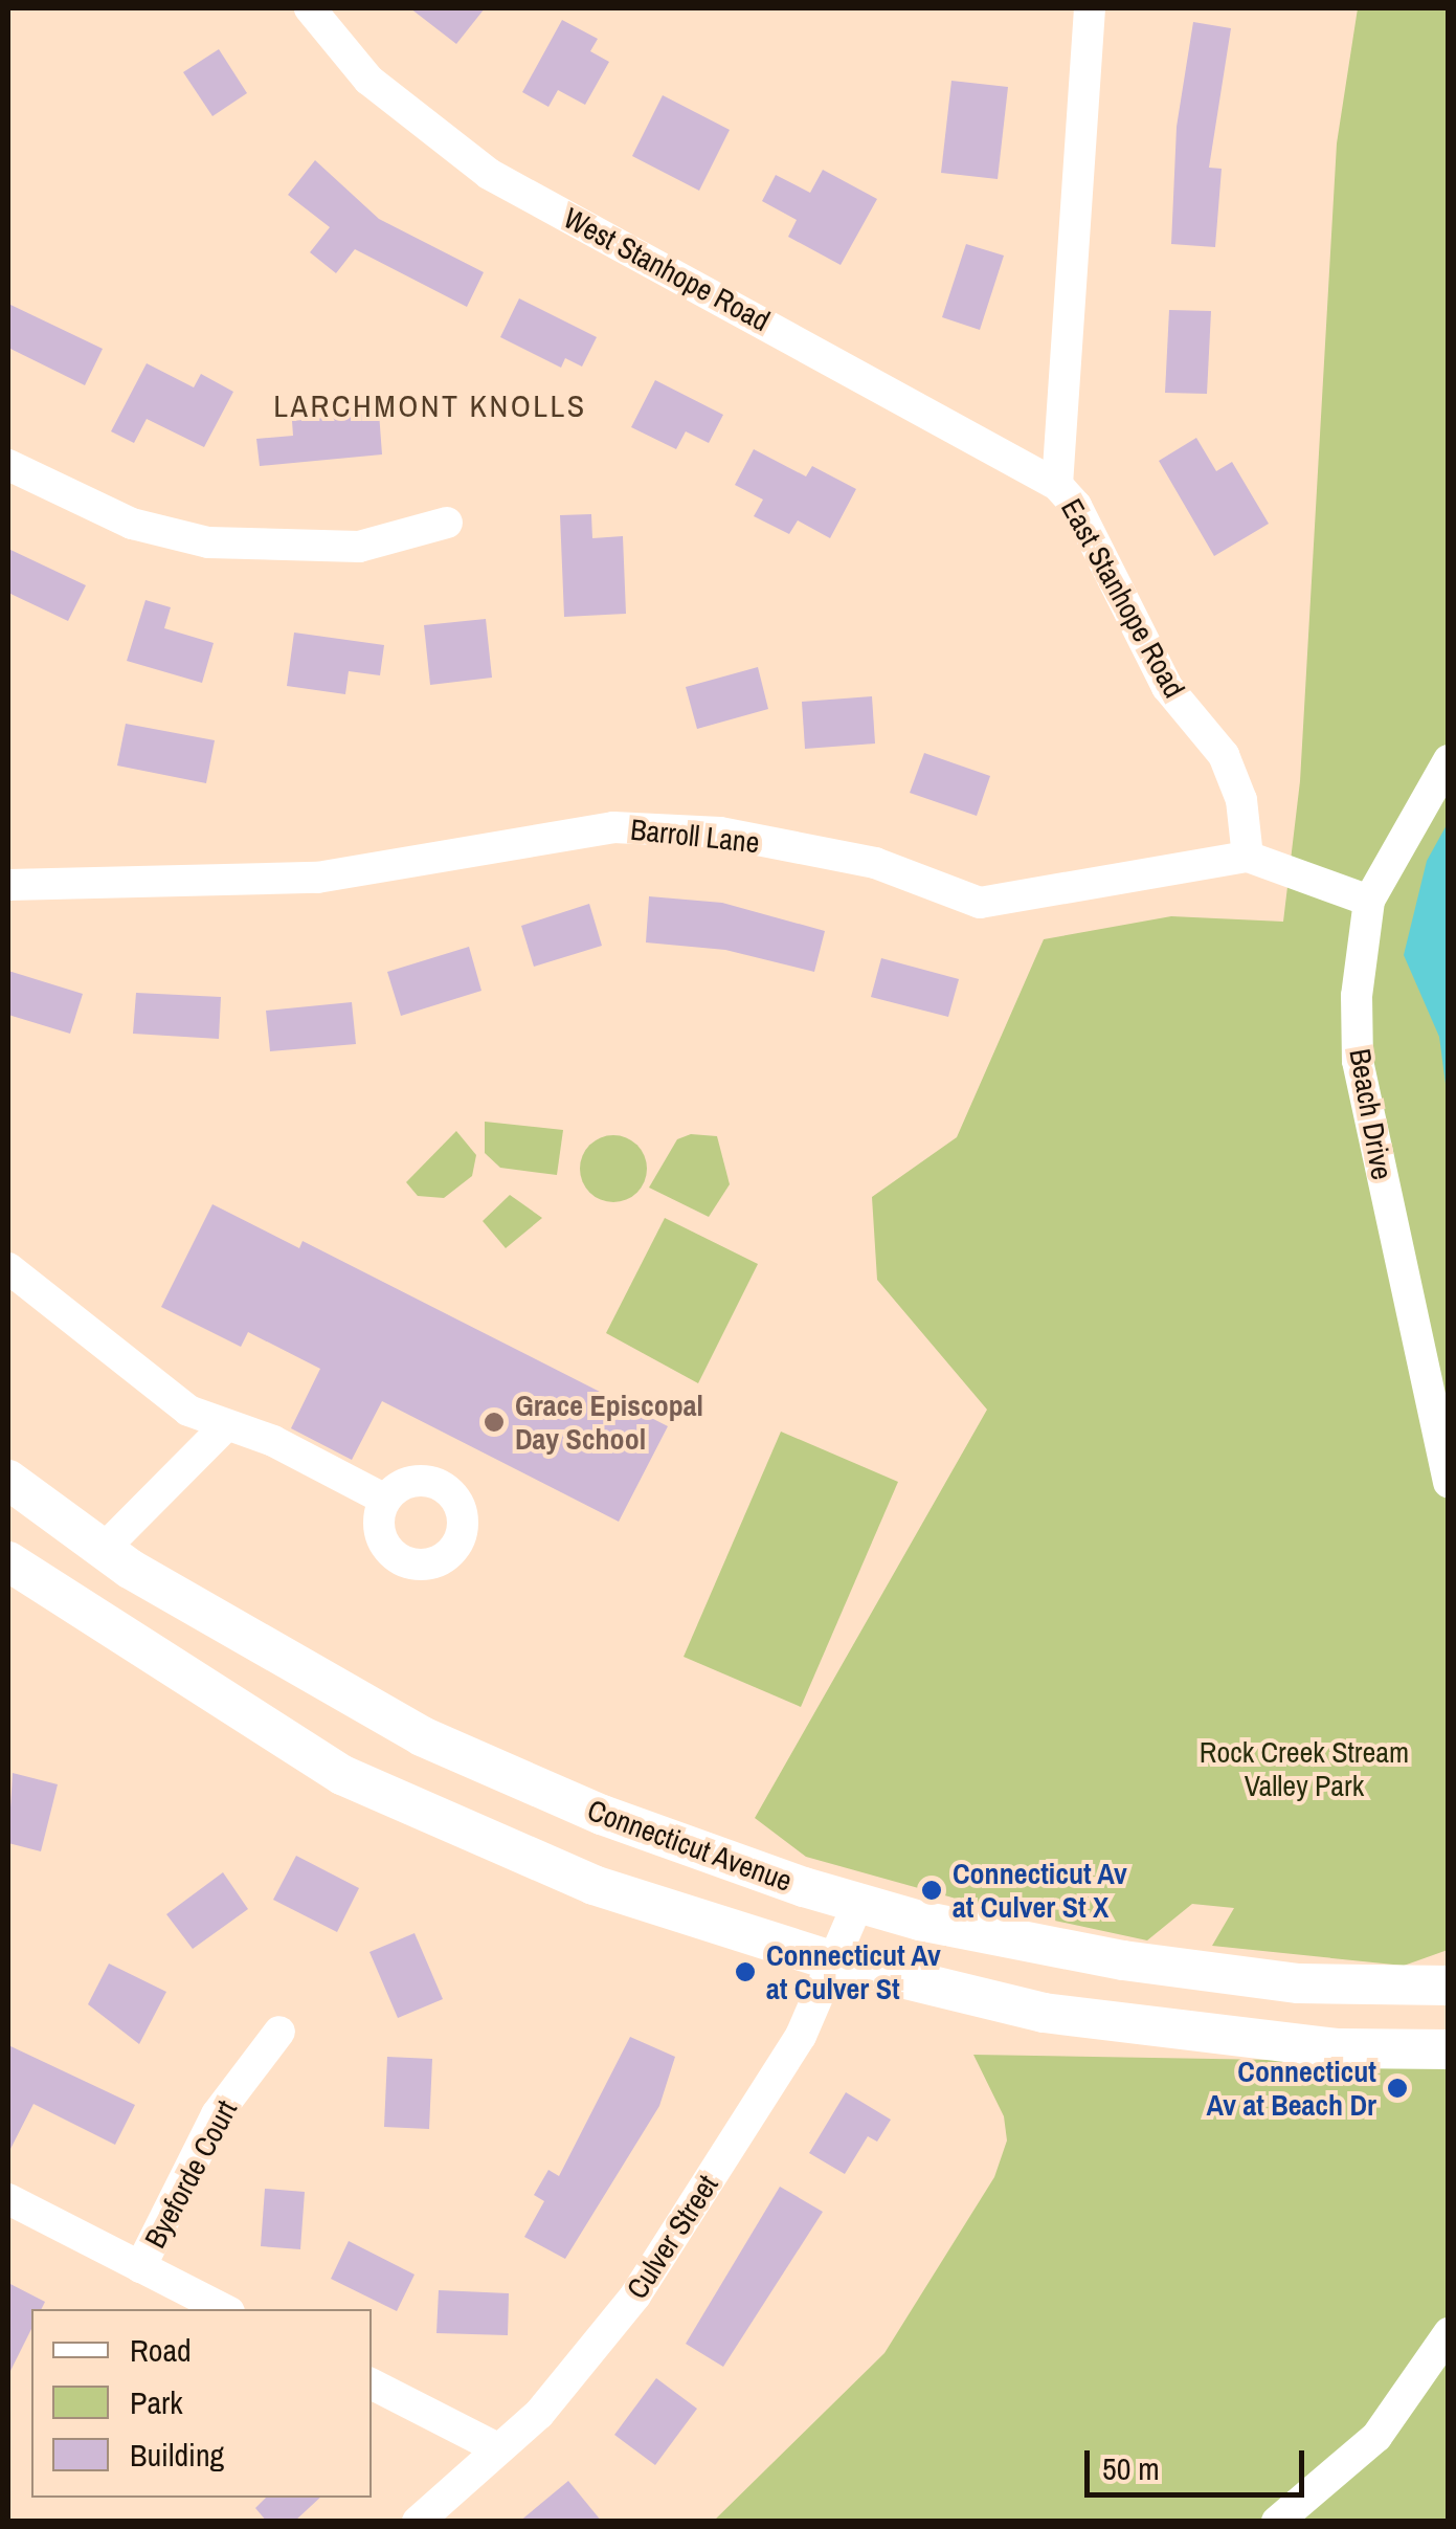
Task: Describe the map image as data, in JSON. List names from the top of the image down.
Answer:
{
  "streets": {
    "main road": ["Connecticut Avenue"],
    "street": [
      "West Stanhope Road",
      "East Stanhope Road",
      "Barroll Lane",
      "Beach Drive",
      "Byeforde Court",
      "Culver Street"
    ]
  },
  "crossings": [
    ["West Stanhope Road", "East Stanhope Road"],
    ["East Stanhope Road", "Barroll Lane"],
    ["Connecticut Avenue", "Culver Street"]
  ],
  "districts": ["LARCHMONT KNOLLS"],
  "parks": ["Rock Creek Stream Valley Park"],
  "places": [
    "Grace Episcopal Day School",
    "Connecticut Av at Culver St X",
    "Connecticut Av at Culver St",
    "Connecticut Av at Beach Dr"
  ],
  "legend": ["Road", "Park", "Building"],
  "scale_bar": "50 m"
}
